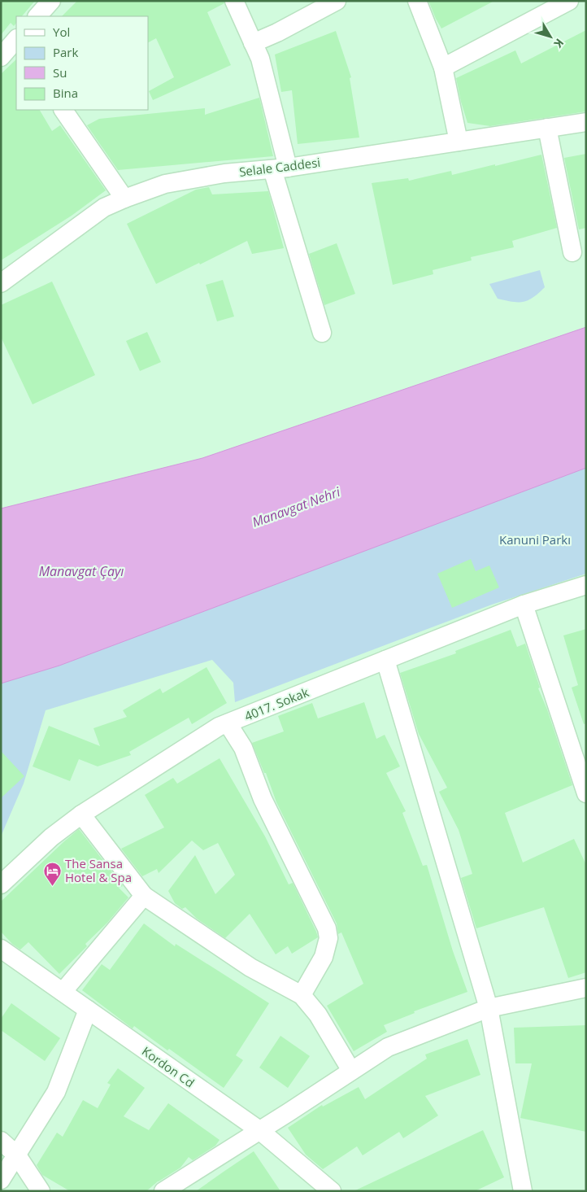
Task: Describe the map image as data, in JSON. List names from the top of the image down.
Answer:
{
  "streets": {
    "street": ["Selale Caddesi", "4017. Sokak", "Kordon Cd"]
  },
  "water": ["Manavgat Nehri", "Manavgat Çayı"],
  "parks": ["Kanuni Parkı"],
  "places": {
    "hotel": ["The Sansa Hotel & Spa"]
  },
  "legend": [
    "Yol",
    "Park",
    "Su",
    "Bina"
  ],
  "north": "bottom right"
}
